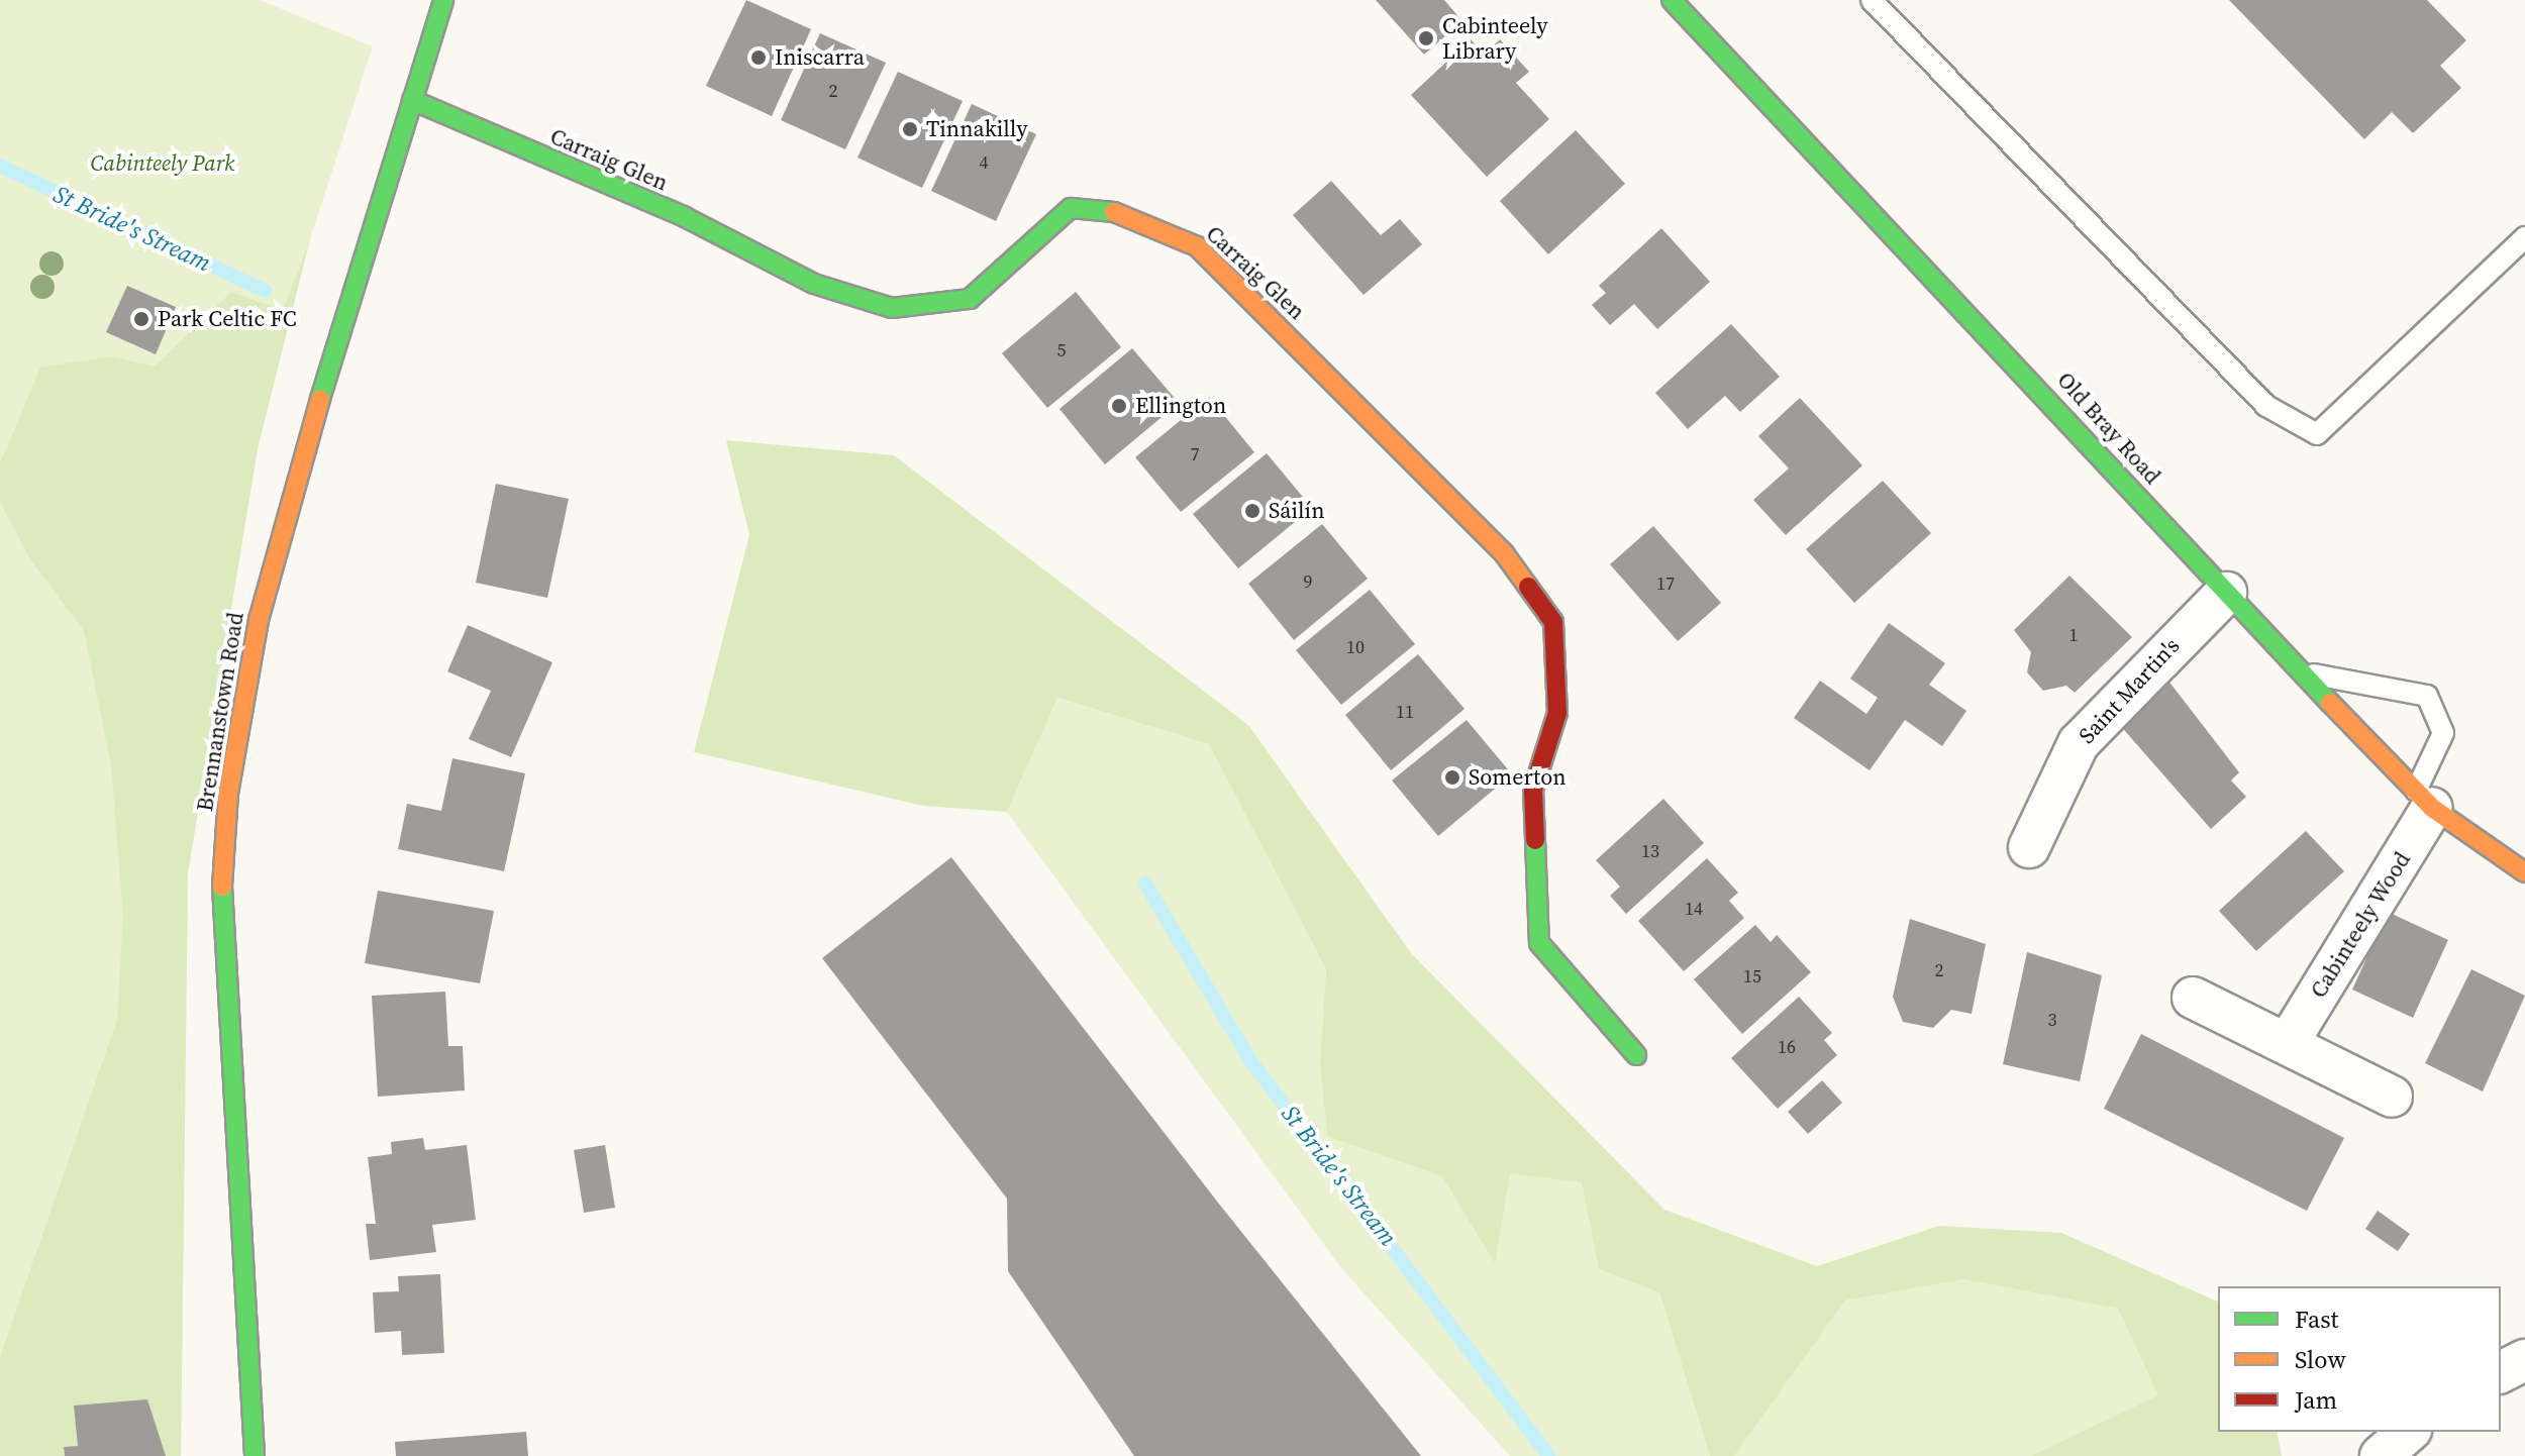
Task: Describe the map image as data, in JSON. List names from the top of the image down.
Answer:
{
  "streets": {
    "street": [
      "Carraig Glen",
      "Old Bray Road",
      "Saint Martin's",
      "Brennanstown Road",
      "Cabinteely Wood"
    ]
  },
  "crossings": [
    ["Carraig Glen", "Brennanstown Road"],
    ["Old Bray Road", "Saint Martin's"],
    ["Old Bray Road", "Cabinteely Wood"]
  ],
  "water": ["St Bride's Stream"],
  "parks": ["Cabinteely Park"],
  "places": [
    "Cabinteely Library",
    "Iniscarra",
    "Tinnakilly",
    "Park Celtic FC",
    "Ellington",
    "Sáilín",
    "Somerton"
  ],
  "house_numbers": [
    "2",
    "4",
    "5",
    "7",
    "9",
    "17",
    "1",
    "10",
    "11",
    "13",
    "14",
    "2",
    "15",
    "3",
    "16"
  ],
  "legend": ["Fast", "Slow", "Jam"]
}
